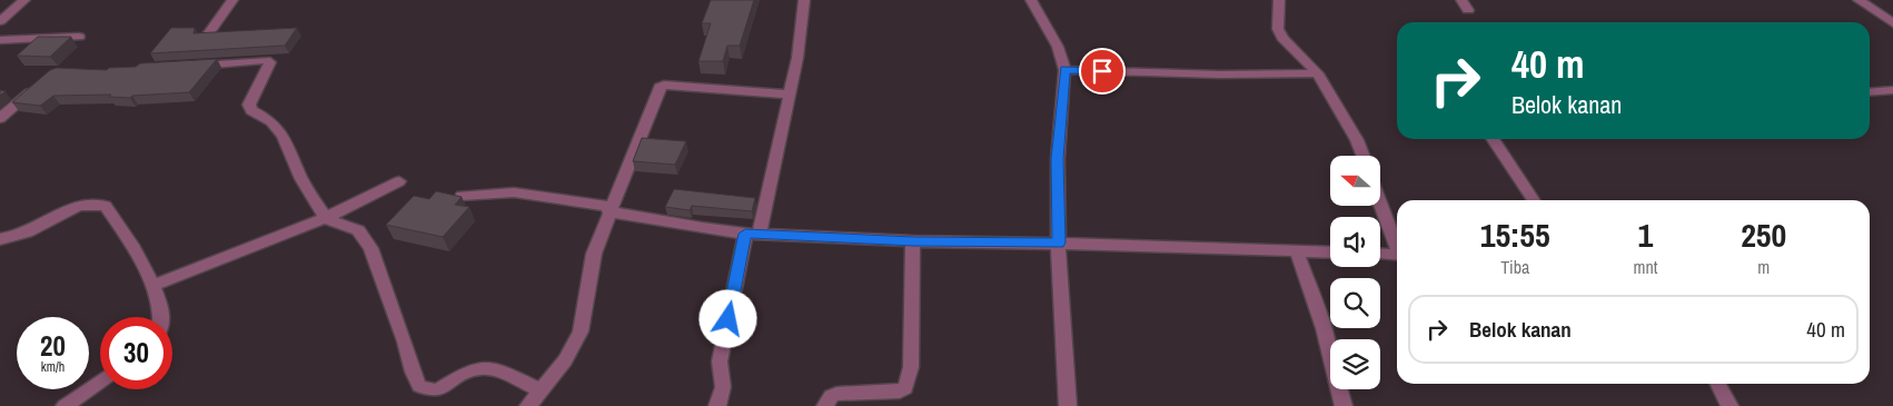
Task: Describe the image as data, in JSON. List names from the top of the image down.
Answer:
{
  "north": "left",
  "page": {
    "turn": ["40 m", "Belok kanan"],
    "eta": [
      "15:55",
      "Tiba",
      "1",
      "mnt",
      "250",
      "m"
    ],
    "list": [
      {
        "name": "Belok kanan",
        "value": "40 m"
      }
    ],
    "speed": "20 km/h",
    "limit": "30"
  }
}
